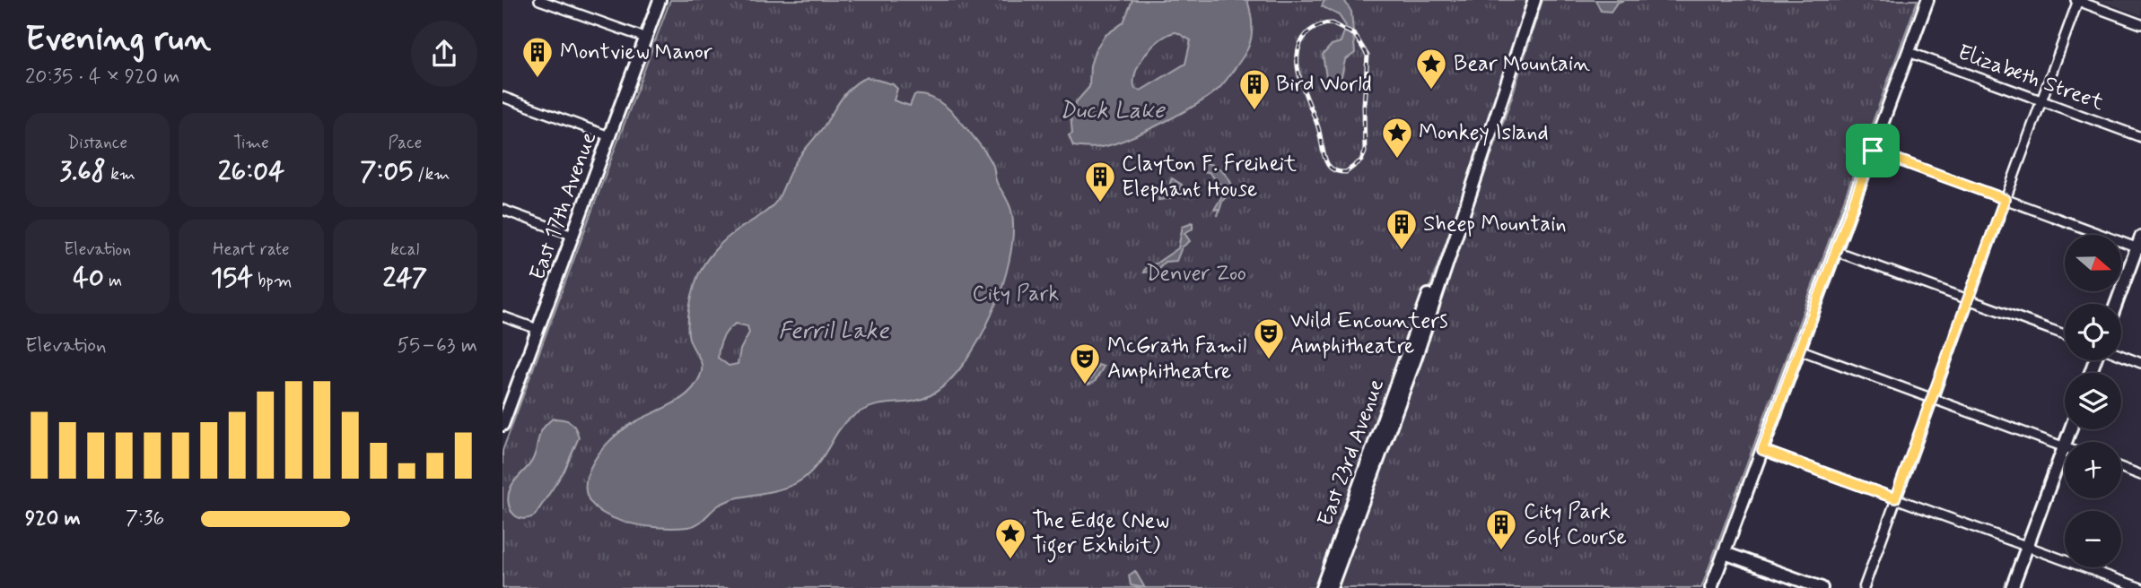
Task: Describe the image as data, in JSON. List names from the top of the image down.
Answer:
{
  "streets": {
    "main road": ["East 17th Avenue", "East 23rd Avenue"],
    "street": ["Elizabeth Street"]
  },
  "water": ["Duck Lake", "Ferril Lake"],
  "parks": ["Denver Zoo", "City Park"],
  "places": {
    "building": [
      "Montview Manor",
      "Bird World",
      "Clayton F. Freiheit Elephant House",
      "Sheep Mountain",
      "City Park Golf Course"
    ],
    "place": ["Bear Mountain", "Monkey Island", "The Edge (New Tiger Exhibit)"],
    "theatre": ["Wild Encounters Amphitheatre", "McGrath Famil Amphitheatre"]
  },
  "north": "right",
  "page": {
    "heading": ["Evening run", "20:35 · 4 × 920 m"],
    "stats": [
      ["Distance", "3.68 km"],
      ["Time", "26:04"],
      ["Pace", "7:05 /km"],
      ["Elevation", "40 m"],
      ["Heart rate", "154 bpm"],
      ["kcal", "247"]
    ],
    "map_buttons": ["+", "−"],
    "chart": ["Elevation", "55–63 m"],
    "list": [
      {
        "name": "920 m",
        "note": "7:36"
      }
    ]
  }
}
